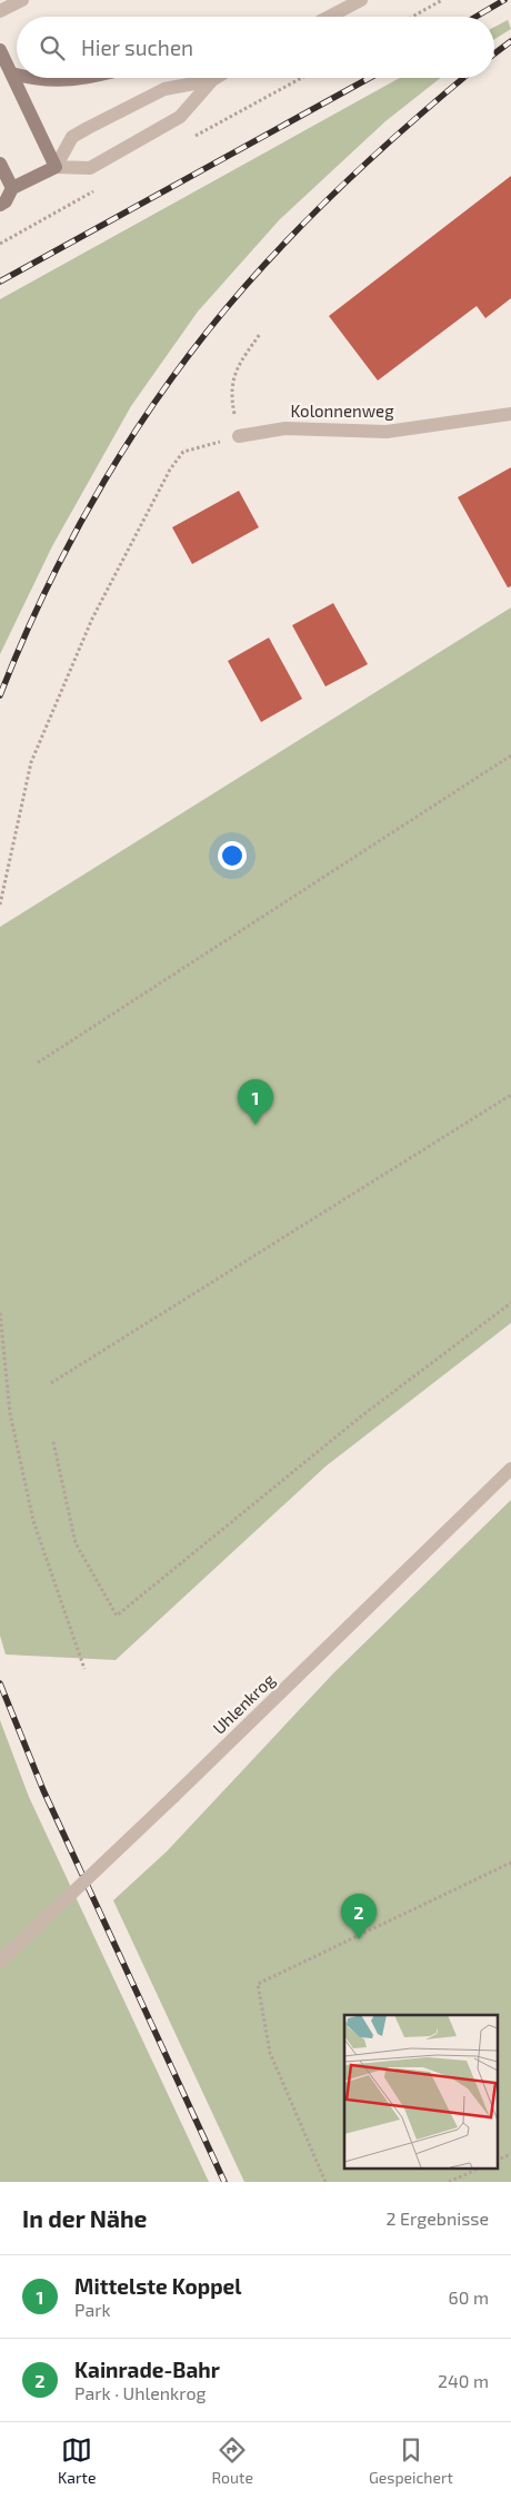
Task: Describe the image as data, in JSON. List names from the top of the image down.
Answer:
{
  "streets": {
    "street": ["Kolonnenweg", "Uhlenkrog"]
  },
  "page": {
    "search": "Hier suchen",
    "pins": ["1", "2"],
    "heading": ["In der Nähe", "2 Ergebnisse"],
    "list": [
      {
        "mark": "1",
        "name": "Mittelste Koppel",
        "note": "Park",
        "value": "60 m"
      },
      {
        "mark": "2",
        "name": "Kainrade-Bahr",
        "note": "Park · Uhlenkrog",
        "value": "240 m"
      }
    ],
    "nav": ["Karte", "Route", "Gespeichert"]
  }
}
